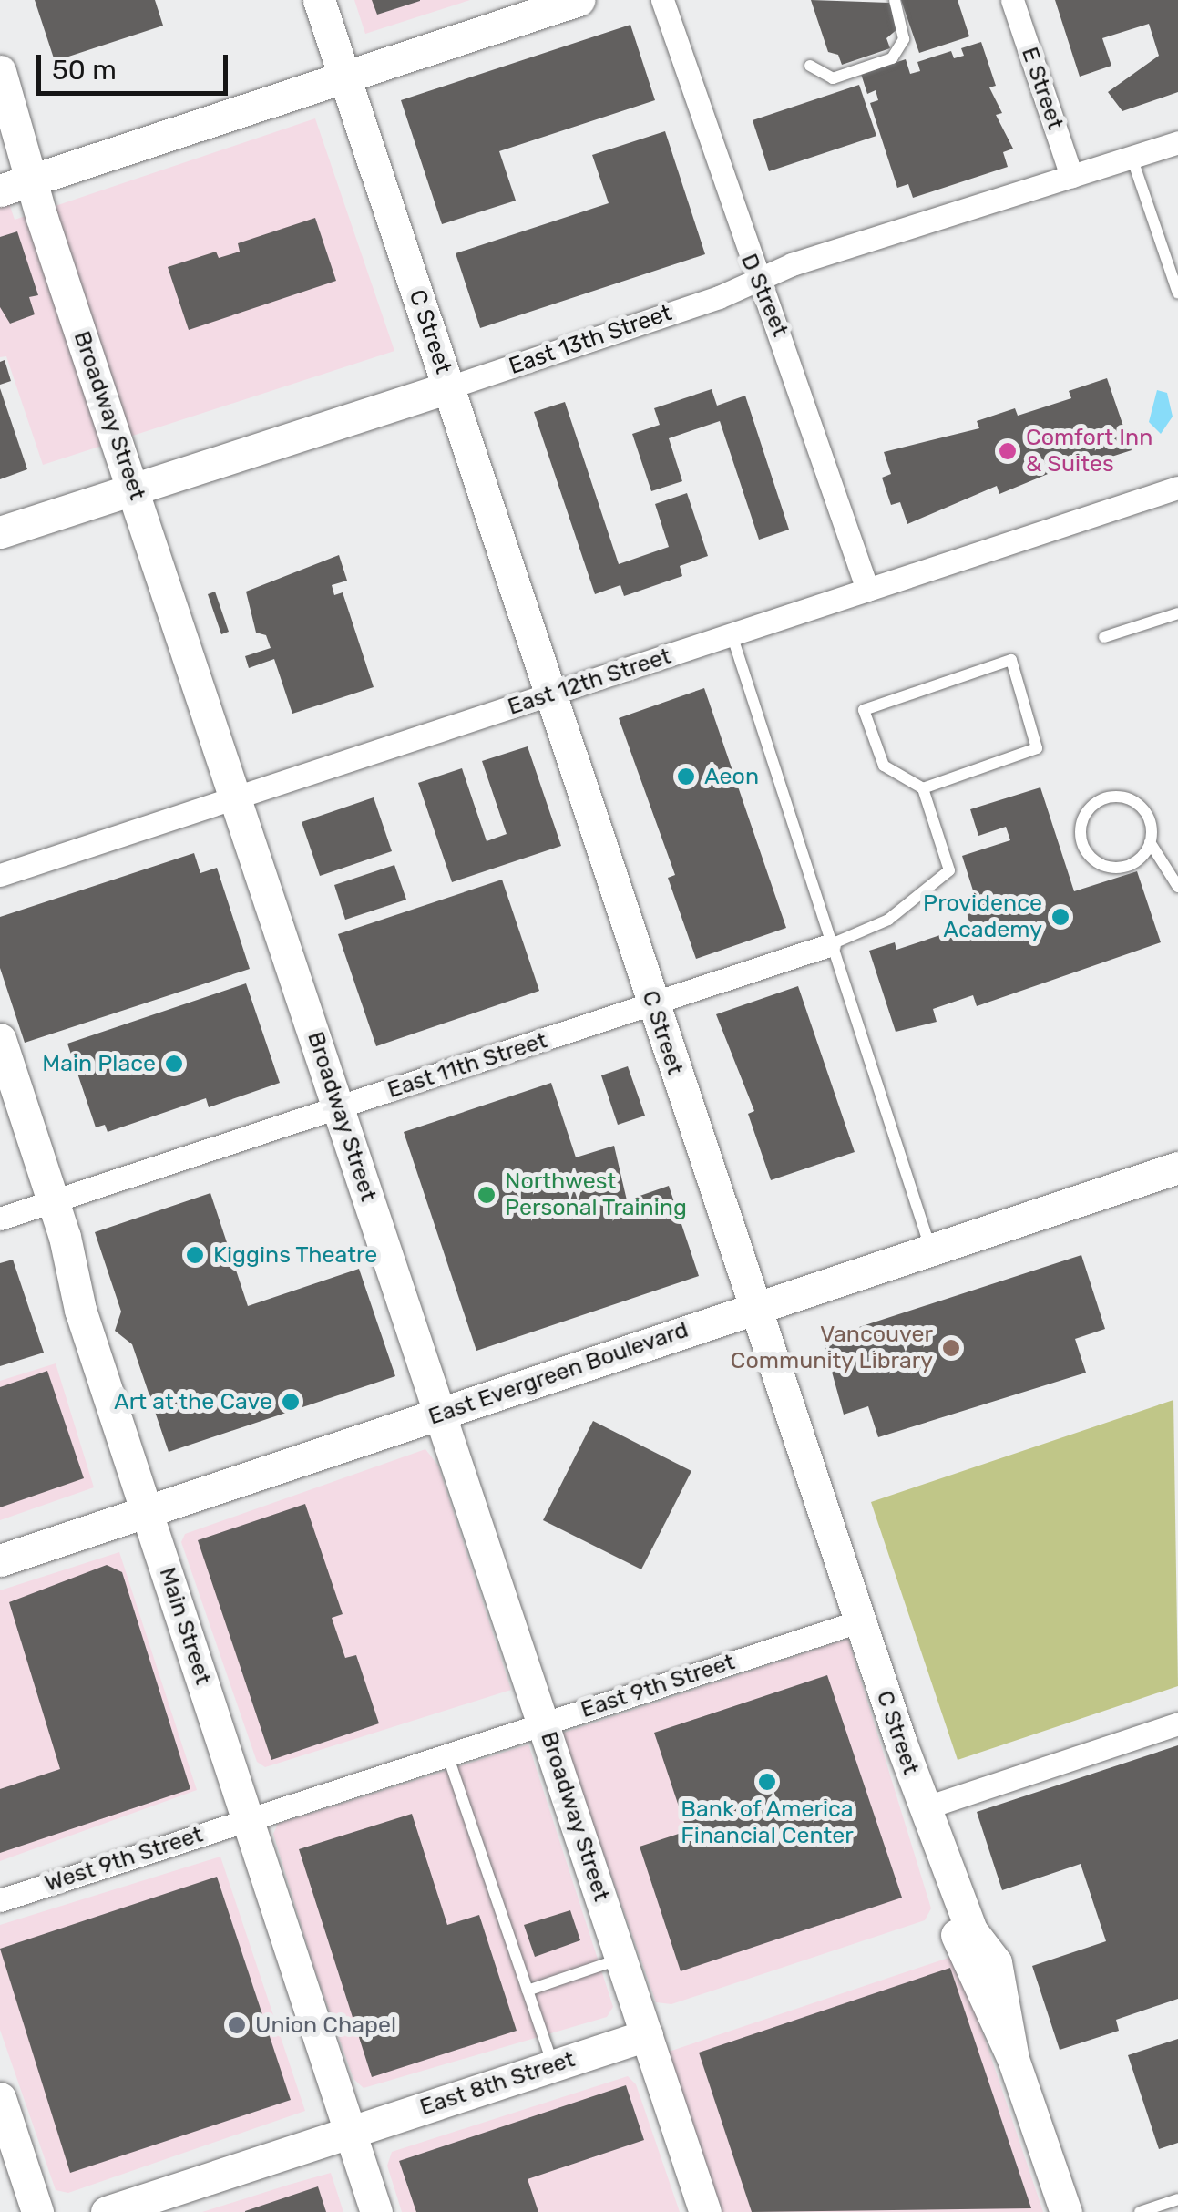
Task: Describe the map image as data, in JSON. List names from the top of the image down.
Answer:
{
  "streets": {
    "street": [
      "E Street",
      "D Street",
      "C Street",
      "East 13th Street",
      "Broadway Street",
      "East 12th Street",
      "East 11th Street",
      "East Evergreen Boulevard",
      "Main Street",
      "East 9th Street",
      "West 9th Street",
      "East 8th Street"
    ]
  },
  "crossings": [
    ["E Street", "East 13th Street"],
    ["D Street", "East 13th Street"],
    ["D Street", "East 12th Street"],
    ["C Street", "East 13th Street"],
    ["C Street", "East 12th Street"],
    ["C Street", "East 11th Street"],
    ["C Street", "East Evergreen Boulevard"],
    ["C Street", "East 9th Street"],
    ["East 13th Street", "Broadway Street"],
    ["Broadway Street", "East 12th Street"],
    ["Broadway Street", "East 11th Street"],
    ["Broadway Street", "East Evergreen Boulevard"],
    ["Broadway Street", "East 9th Street"],
    ["Broadway Street", "East 8th Street"],
    ["East 11th Street", "Main Street"],
    ["East Evergreen Boulevard", "Main Street"],
    ["Main Street", "East 9th Street"],
    ["Main Street", "West 9th Street"],
    ["Main Street", "East 8th Street"],
    ["East 9th Street", "West 9th Street"]
  ],
  "places": [
    "Comfort Inn & Suites",
    "Aeon",
    "Providence Academy",
    "Main Place",
    "Northwest Personal Training",
    "Kiggins Theatre",
    "Vancouver Community Library",
    "Art at the Cave",
    "Bank of America Financial Center",
    "Union Chapel"
  ],
  "scale_bar": "50 m"
}
